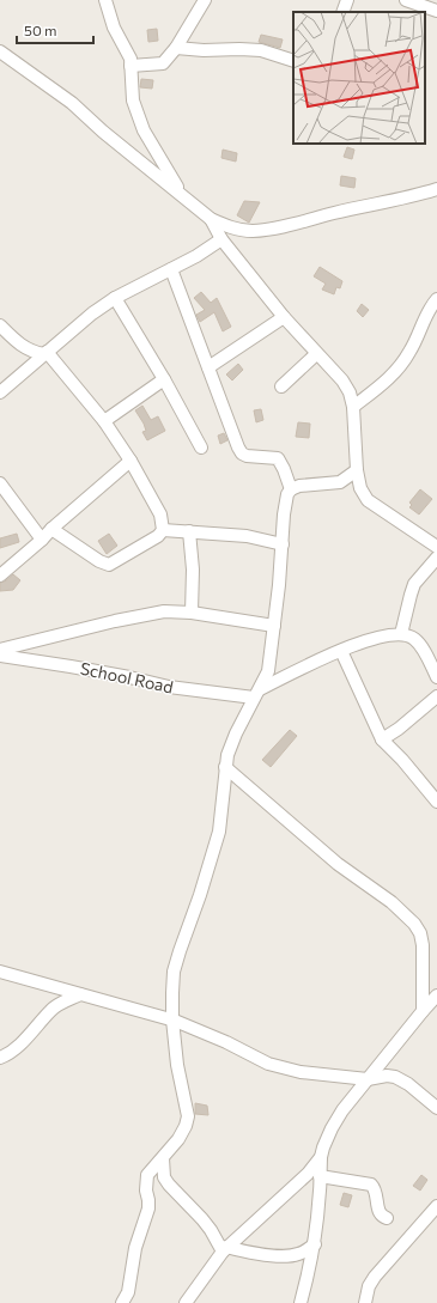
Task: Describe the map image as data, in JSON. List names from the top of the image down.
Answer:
{
  "streets": {
    "street": ["School Road"]
  },
  "scale_bar": "50 m"
}
